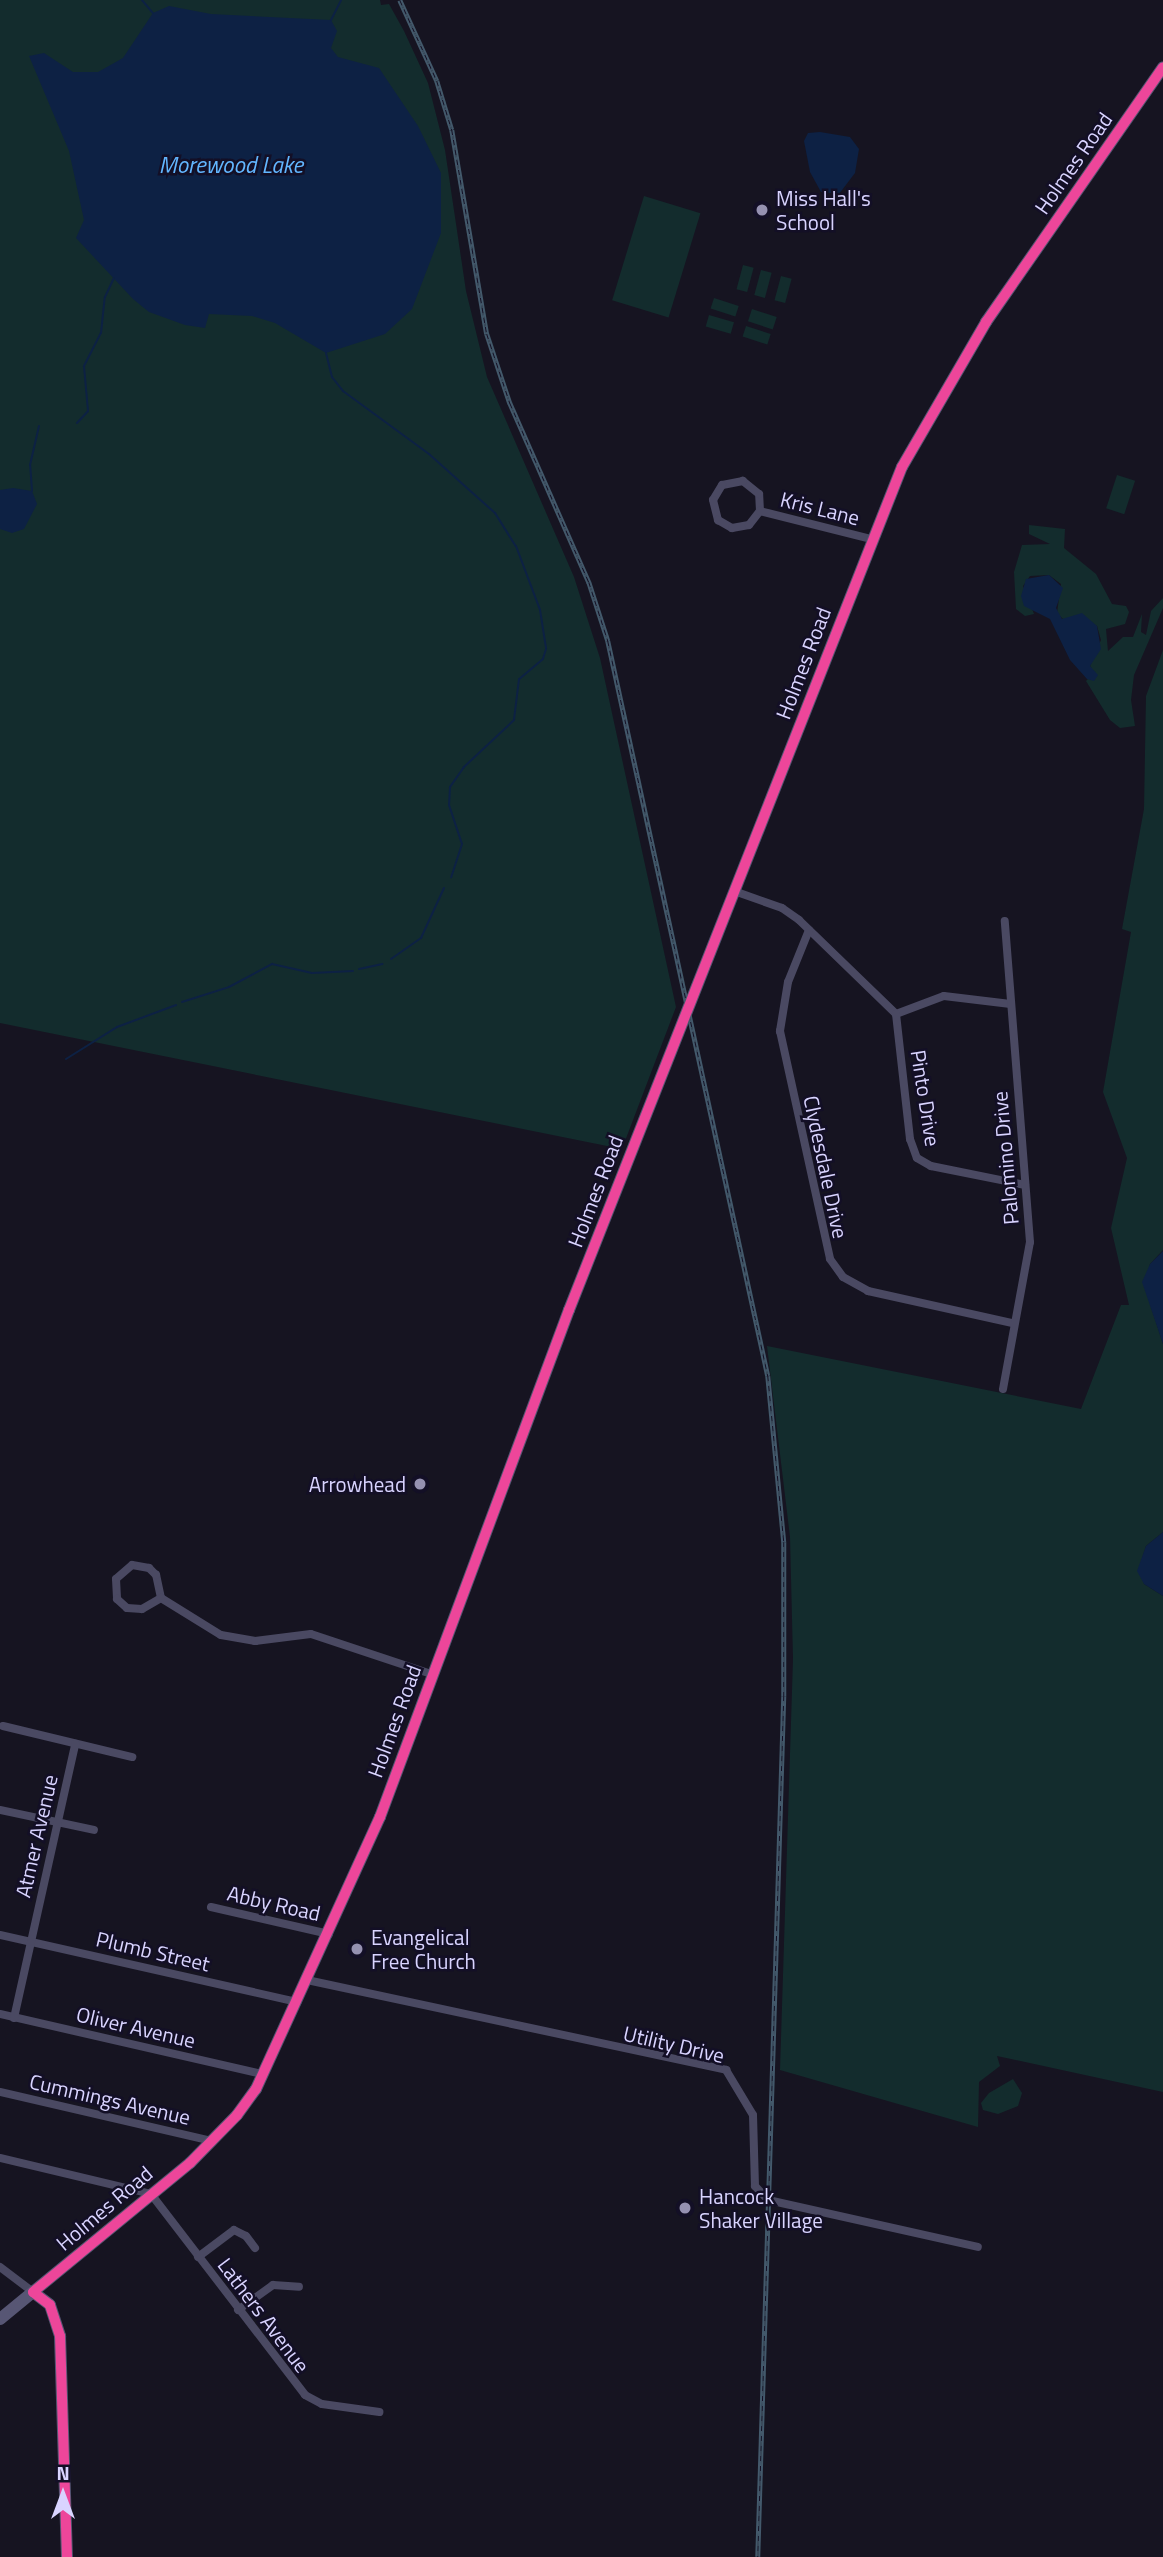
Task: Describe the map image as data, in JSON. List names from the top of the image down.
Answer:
{
  "streets": {
    "street": [
      "Holmes Road",
      "Kris Lane",
      "Pinto Drive",
      "Palomino Drive",
      "Clydesdale Drive",
      "Atmer Avenue",
      "Abby Road",
      "Plumb Street",
      "Oliver Avenue",
      "Utility Drive",
      "Cummings Avenue",
      "Lathers Avenue"
    ]
  },
  "crossings": [
    ["Holmes Road", "Kris Lane"],
    ["Holmes Road", "Abby Road"],
    ["Holmes Road", "Plumb Street"],
    ["Holmes Road", "Oliver Avenue"],
    ["Holmes Road", "Utility Drive"],
    ["Holmes Road", "Cummings Avenue"],
    ["Holmes Road", "Lathers Avenue"],
    ["Pinto Drive", "Palomino Drive"],
    ["Palomino Drive", "Clydesdale Drive"],
    ["Atmer Avenue", "Plumb Street"],
    ["Atmer Avenue", "Oliver Avenue"]
  ],
  "water": ["Morewood Lake"],
  "places": [
    "Miss Hall's School",
    "Arrowhead",
    "Evangelical Free Church",
    "Hancock Shaker Village"
  ],
  "north": "top"
}
